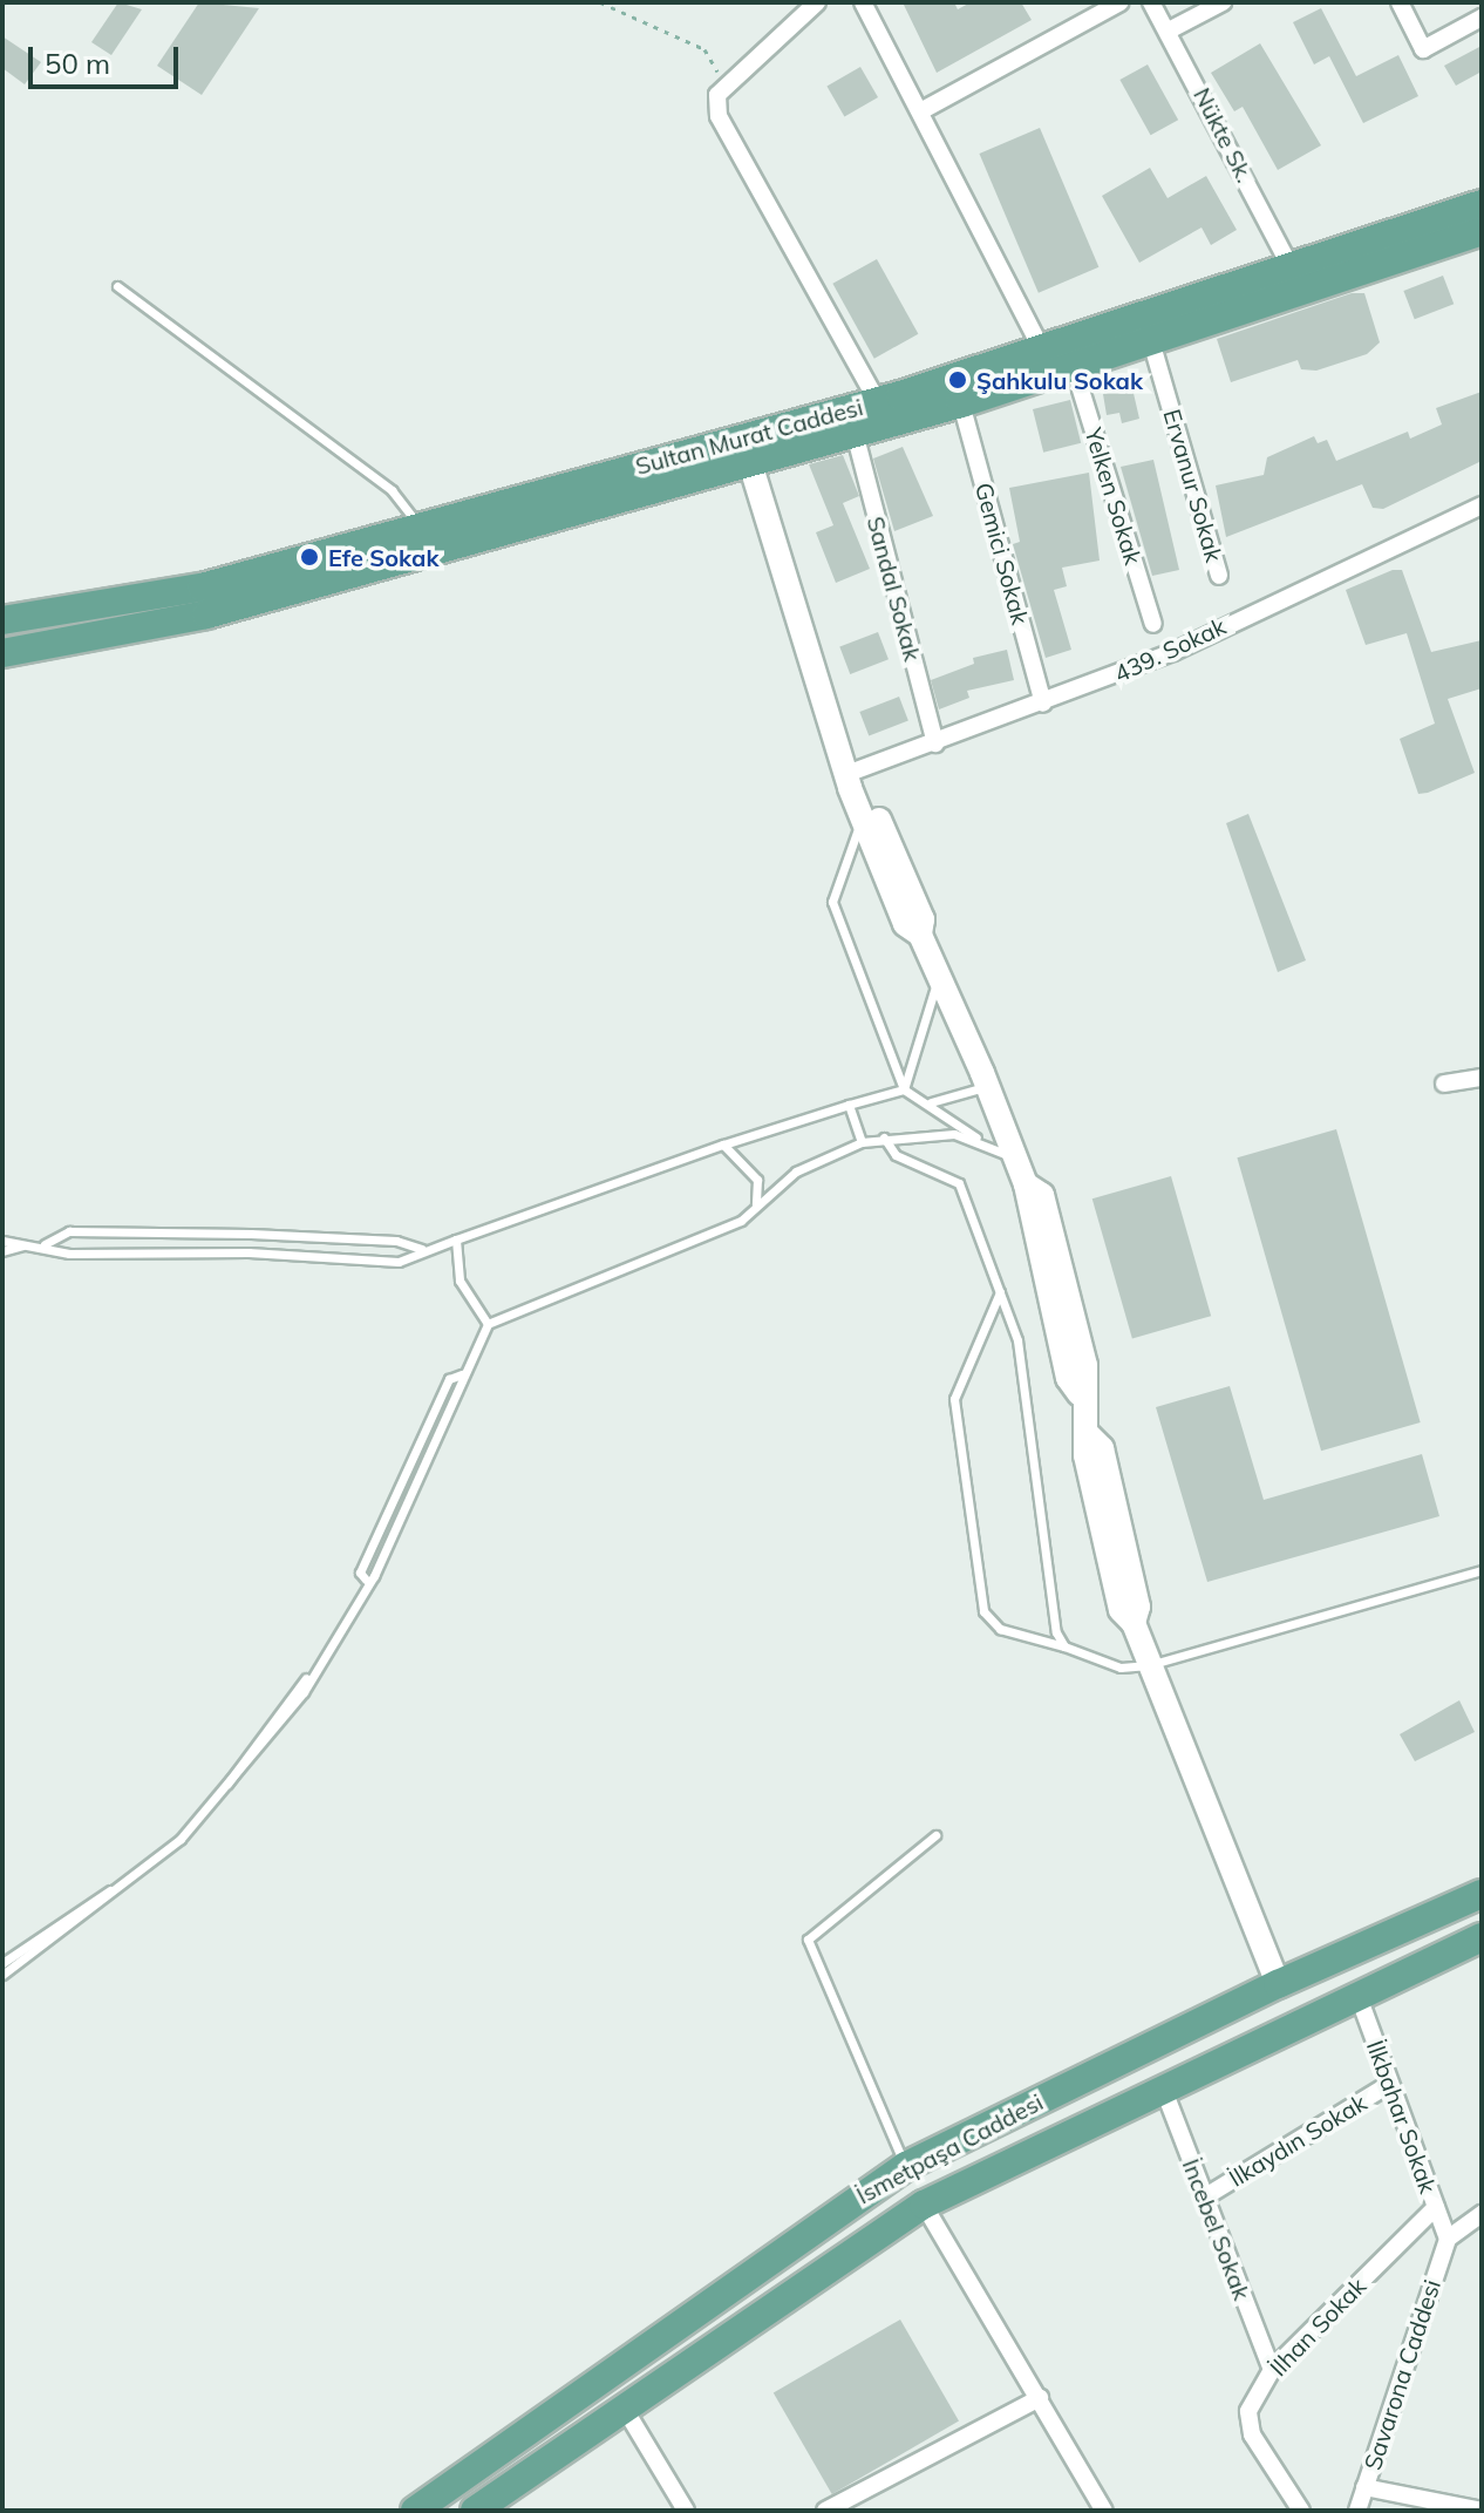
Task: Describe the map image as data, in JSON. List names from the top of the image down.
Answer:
{
  "streets": {
    "main road": ["Sultan Murat Caddesi", "İsmetpaşa Caddesi"],
    "street": [
      "Nükte Sk.",
      "Ervanur Sokak",
      "Yelken Sokak",
      "Gemici Sokak",
      "Sandal Sokak",
      "439. Sokak",
      "İlkbahar Sokak",
      "İlkaydın Sokak",
      "İncebel Sokak",
      "İlhan Sokak",
      "Savarona Caddesi"
    ]
  },
  "crossings": [
    ["Nükte Sk.", "Sultan Murat Caddesi"],
    ["Sultan Murat Caddesi", "Ervanur Sokak"],
    ["Sultan Murat Caddesi", "Yelken Sokak"],
    ["Sultan Murat Caddesi", "Gemici Sokak"],
    ["Sultan Murat Caddesi", "Sandal Sokak"],
    ["Gemici Sokak", "439. Sokak"],
    ["Sandal Sokak", "439. Sokak"],
    ["İlkbahar Sokak", "İlkaydın Sokak"],
    ["İlkbahar Sokak", "İsmetpaşa Caddesi"],
    ["İlkbahar Sokak", "İlhan Sokak"],
    ["İlkbahar Sokak", "Savarona Caddesi"],
    ["İlkaydın Sokak", "İncebel Sokak"],
    ["İsmetpaşa Caddesi", "İncebel Sokak"],
    ["İncebel Sokak", "İlhan Sokak"]
  ],
  "places": ["Şahkulu Sokak", "Efe Sokak"],
  "scale_bar": "50 m"
}
